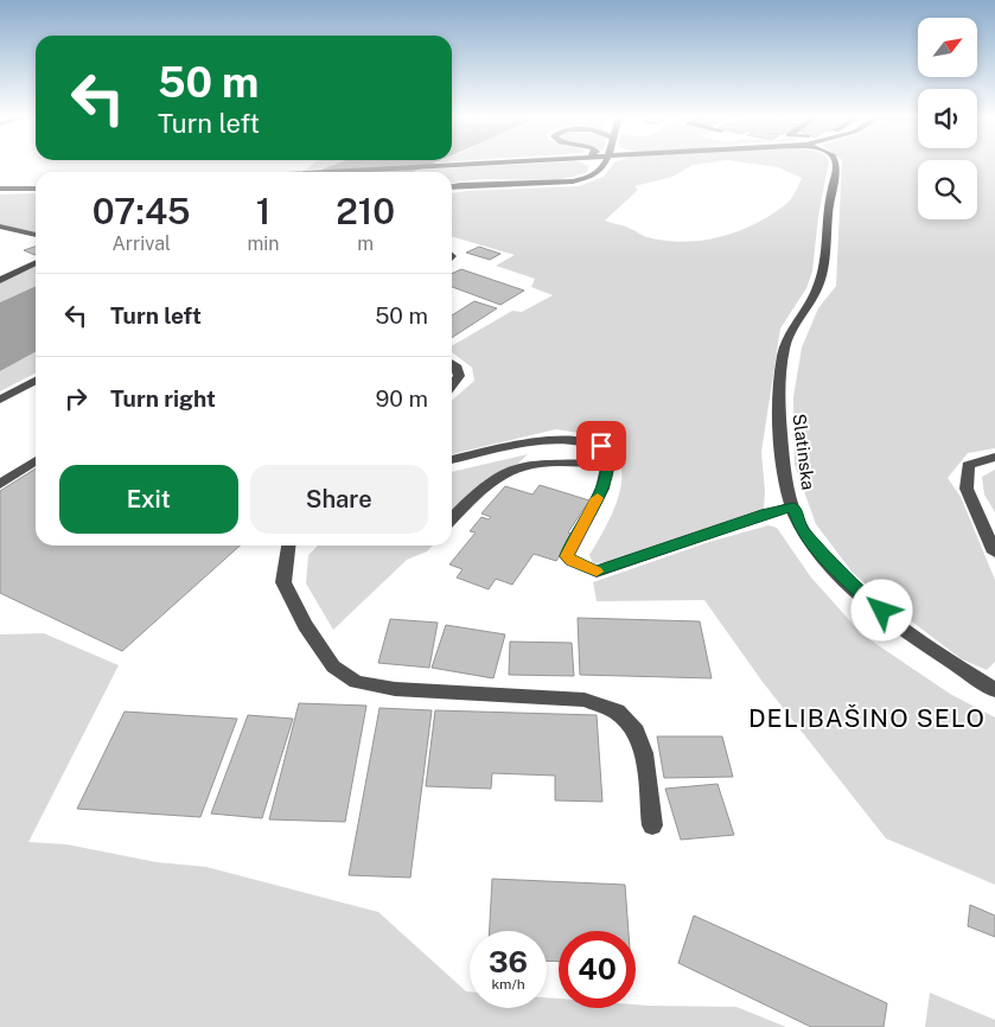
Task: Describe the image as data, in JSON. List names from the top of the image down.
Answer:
{
  "streets": {
    "street": ["Slatinska"]
  },
  "districts": ["DELIBAŠINO SELO"],
  "north": "top right",
  "page": {
    "turn": ["50 m", "Turn left"],
    "eta": [
      "07:45",
      "Arrival",
      "1",
      "min",
      "210",
      "m"
    ],
    "list": [
      {
        "name": "Turn left",
        "value": "50 m"
      },
      {
        "name": "Turn right",
        "value": "90 m"
      }
    ],
    "buttons": ["Exit", "Share"],
    "speed": "36 km/h",
    "limit": "40"
  }
}
